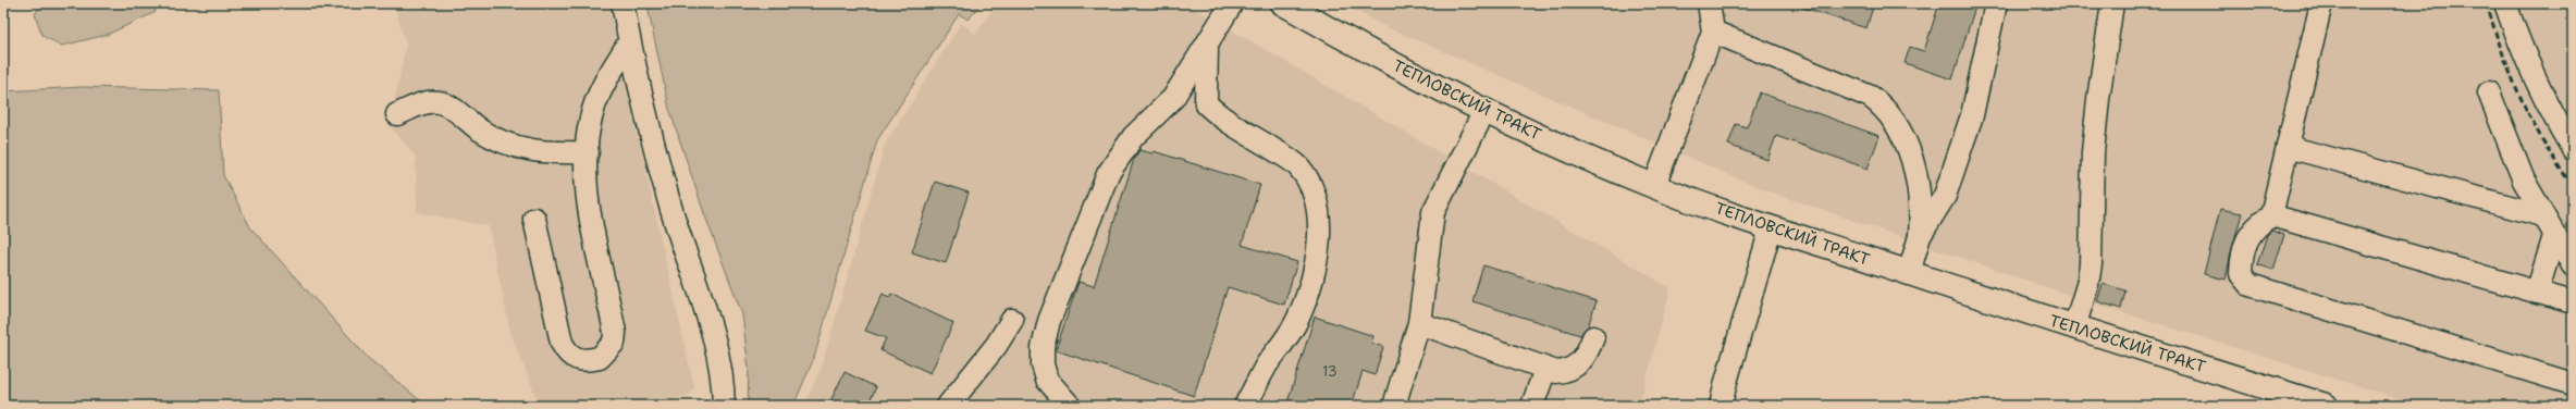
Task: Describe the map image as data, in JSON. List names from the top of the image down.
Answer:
{
  "streets": {
    "main road": ["ТЕПЛОВСКИЙ ТРАКТ"]
  },
  "house_numbers": ["13"]
}
